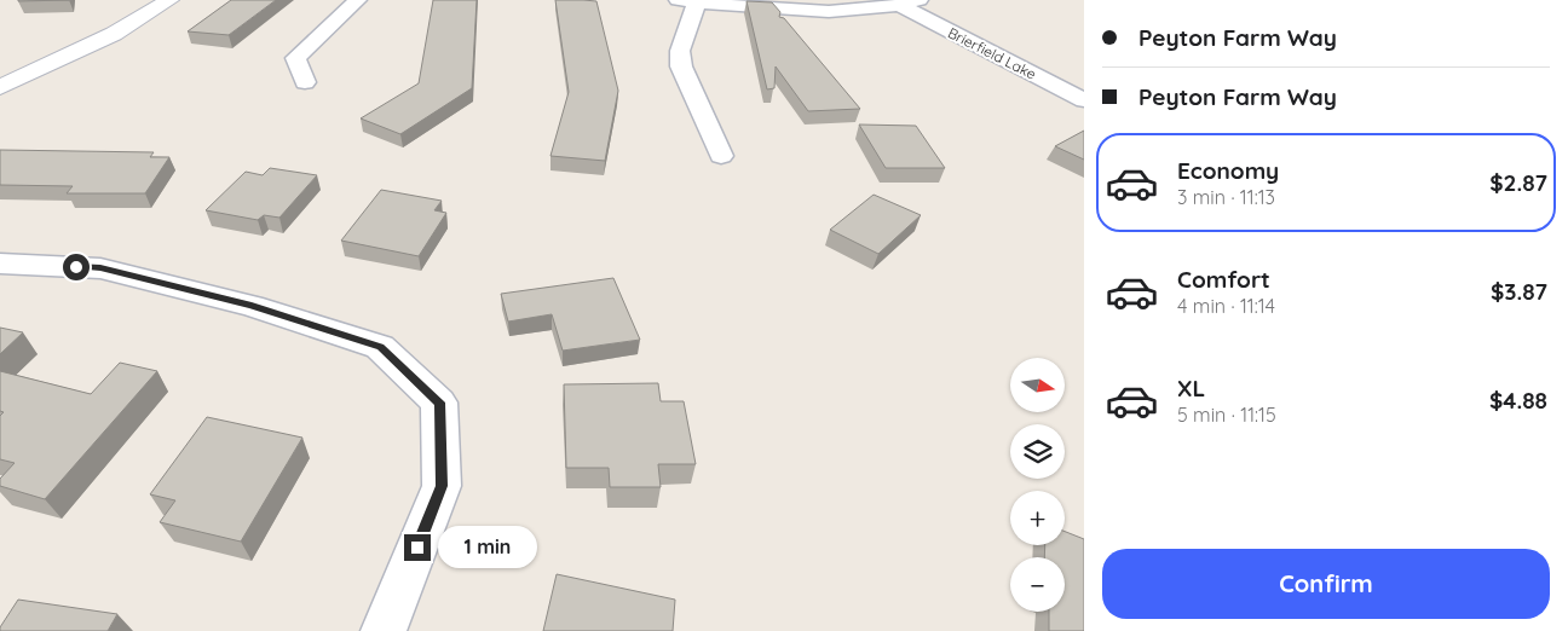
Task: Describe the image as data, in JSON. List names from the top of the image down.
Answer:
{
  "streets": {
    "street": ["Brierfield Lake"]
  },
  "north": "right",
  "page": {
    "banner": ["Peyton Farm Way", "Peyton Farm Way"],
    "list": [
      {
        "name": "Economy",
        "note": "3 min · 11:13",
        "value": "$2.87"
      },
      {
        "name": "Comfort",
        "note": "4 min · 11:14",
        "value": "$3.87"
      },
      {
        "name": "XL",
        "note": "5 min · 11:15",
        "value": "$4.88"
      }
    ],
    "map_buttons": ["+", "−"],
    "bubble": "1 min",
    "buttons": "Confirm"
  }
}
